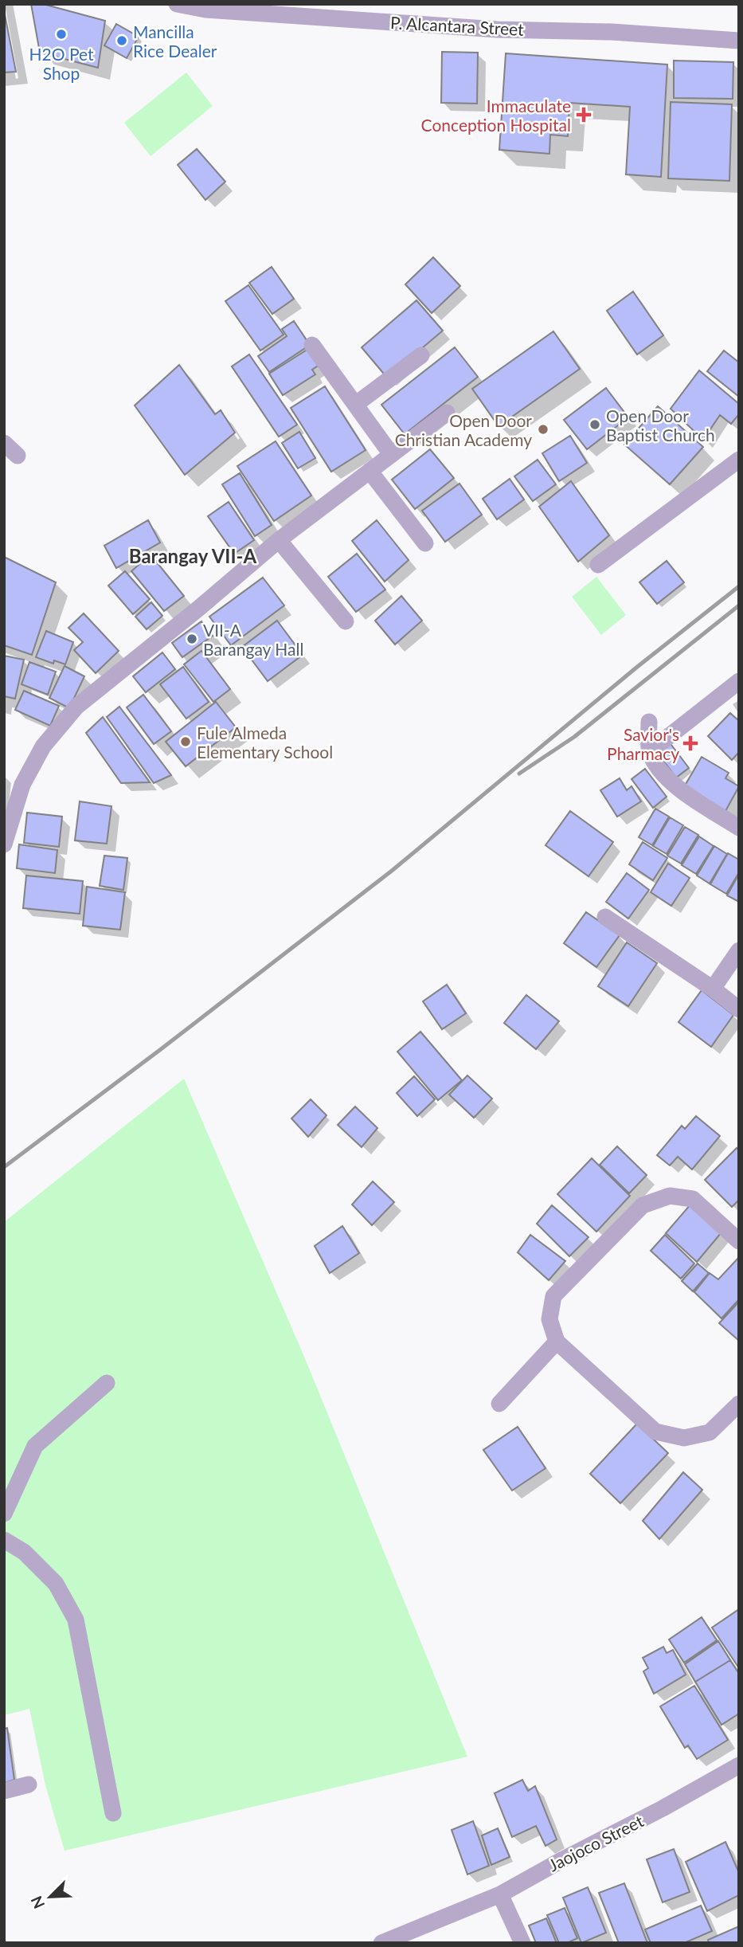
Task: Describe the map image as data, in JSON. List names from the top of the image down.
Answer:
{
  "streets": {
    "street": ["P. Alcantara Street", "Jaojoco Street"]
  },
  "districts": ["Barangay VII-A"],
  "places": {
    "other": [
      "H2O Pet Shop",
      "Mancilla Rice Dealer",
      "Open Door Baptist Church",
      "Open Door Christian Academy",
      "VII-A Barangay Hall",
      "Fule Almeda Elementary School"
    ],
    "health": ["Immaculate Conception Hospital", "Savior's Pharmacy"]
  },
  "north": "bottom left"
}
